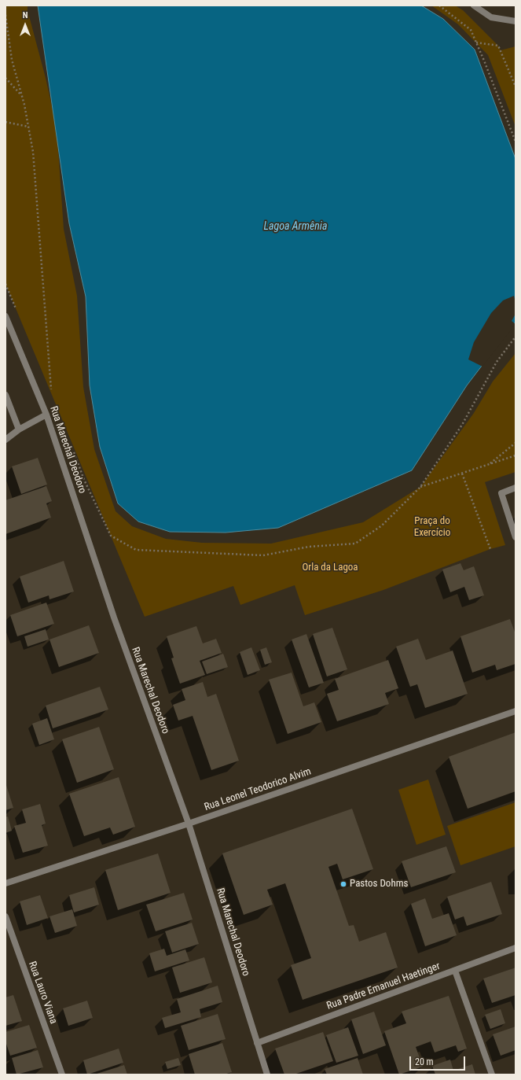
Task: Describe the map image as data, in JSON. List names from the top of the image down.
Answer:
{
  "streets": {
    "street": [
      "Rua Marechal Deodoro",
      "Rua Leonel Teodorico Alvim",
      "Rua Padre Emanuel Haetinger",
      "Rua Lauro Viana"
    ]
  },
  "crossings": [
    ["Rua Marechal Deodoro", "Rua Leonel Teodorico Alvim"],
    ["Rua Marechal Deodoro", "Rua Padre Emanuel Haetinger"]
  ],
  "water": ["Lagoa Armênia"],
  "parks": ["Praça do Exercício", "Orla da Lagoa"],
  "places": ["Pastos Dohms"],
  "scale_bar": "20 m",
  "north": "top"
}
